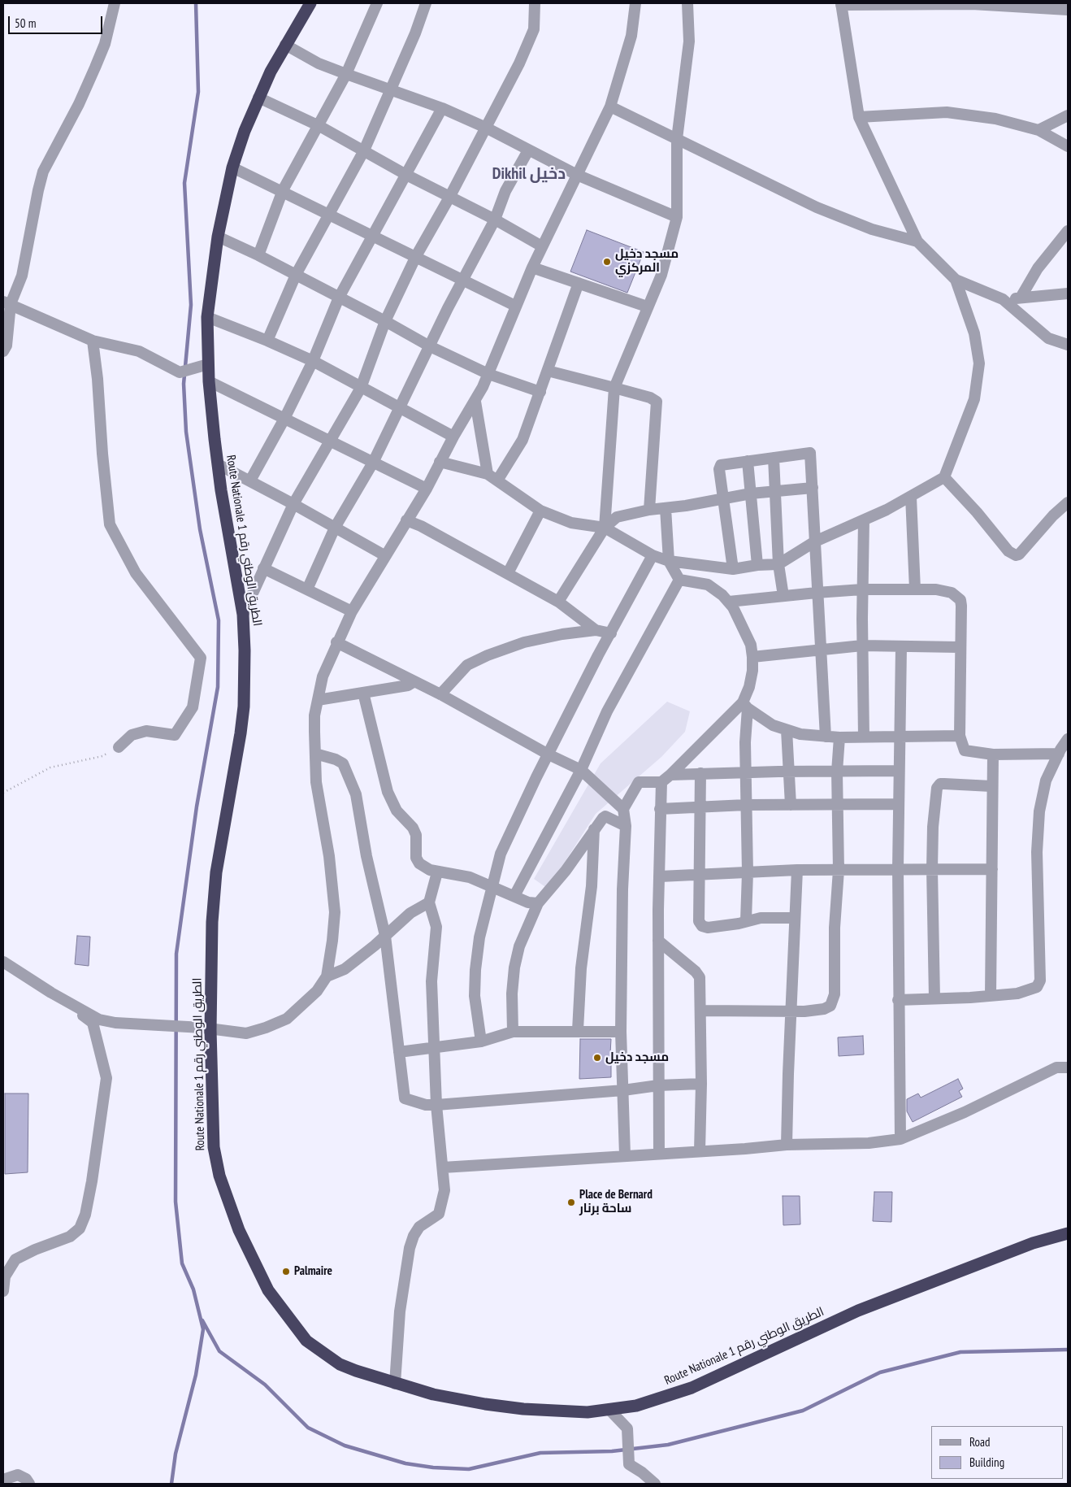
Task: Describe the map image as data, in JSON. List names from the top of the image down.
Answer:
{
  "streets": {
    "highway": ["Route Nationale الطريق الوطني رقم 1"]
  },
  "districts": ["Dikhil دخيل"],
  "places": [
    "مسجد دخيل المركزي",
    "مسجد دخيل",
    "Place de Bernard ساحة برنار",
    "Palmaire"
  ],
  "legend": ["Road", "Building"],
  "scale_bar": "50 m"
}
